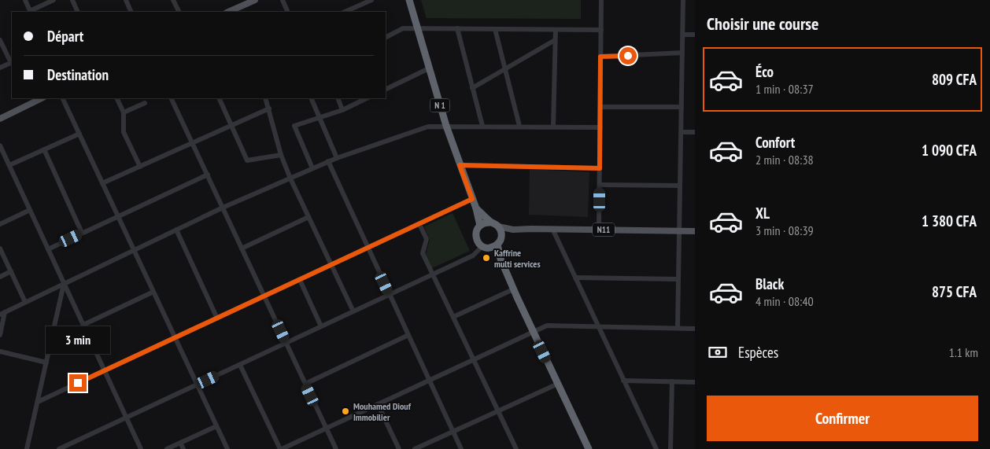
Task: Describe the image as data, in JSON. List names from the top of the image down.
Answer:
{
  "streets": {
    "highway": ["N 1"],
    "main road": ["N11"]
  },
  "places": ["Kaffrine multi services", "Mouhamed Diouf Immobilier"],
  "page": {
    "heading": "Choisir une course",
    "banner": ["Départ", "Destination"],
    "list": [
      {
        "name": "Éco",
        "note": "1 min · 08:37",
        "value": "809 CFA"
      },
      {
        "name": "Confort",
        "note": "2 min · 08:38",
        "value": "1 090 CFA"
      },
      {
        "name": "XL",
        "note": "3 min · 08:39",
        "value": "1 380 CFA"
      },
      {
        "name": "Black",
        "note": "4 min · 08:40",
        "value": "875 CFA"
      }
    ],
    "bubble": "3 min",
    "pay": ["Espèces", "1.1 km"],
    "buttons": "Confirmer"
  }
}
